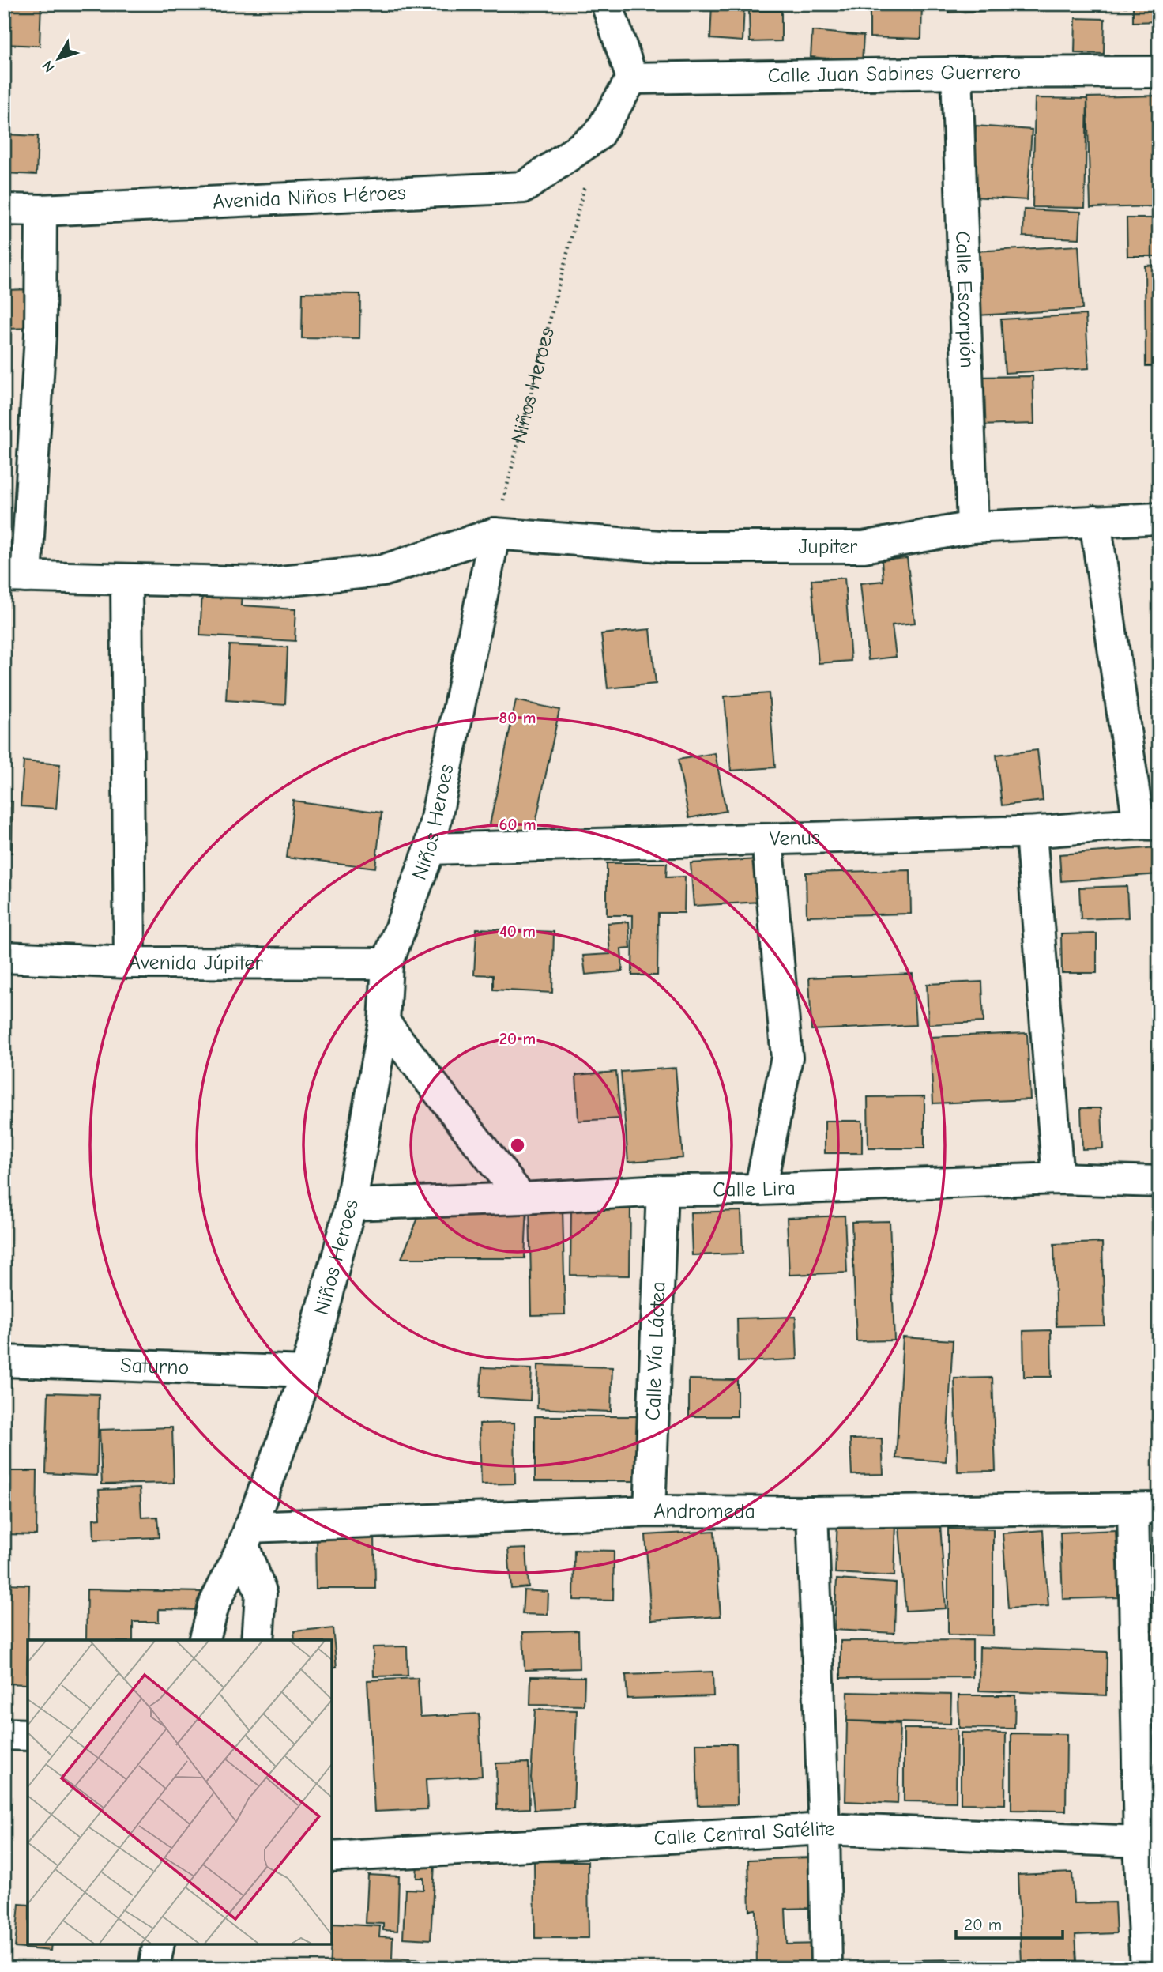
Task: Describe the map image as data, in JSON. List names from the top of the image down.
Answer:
{
  "streets": {
    "street": [
      "Calle Juan Sabines Guerrero",
      "Avenida Niños Héroes",
      "Calle Escorpión",
      "Niños Heroes",
      "Jupiter",
      "Venus",
      "Avenida Júpiter",
      "Calle Lira",
      "Calle Vía Láctea",
      "Saturno",
      "Andromeda",
      "Calle Central Satélite"
    ]
  },
  "crossings": [
    ["Calle Juan Sabines Guerrero", "Calle Escorpión"],
    ["Avenida Niños Héroes", "Niños Heroes"],
    ["Calle Escorpión", "Jupiter"],
    ["Niños Heroes", "Jupiter"],
    ["Niños Heroes", "Venus"],
    ["Niños Heroes", "Avenida Júpiter"],
    ["Niños Heroes", "Calle Lira"],
    ["Niños Heroes", "Saturno"],
    ["Niños Heroes", "Andromeda"],
    ["Calle Lira", "Calle Vía Láctea"],
    ["Calle Vía Láctea", "Andromeda"]
  ],
  "scale_bar": "20 m",
  "north": "bottom left",
  "rings": [
    "80 m",
    "60 m",
    "40 m",
    "20 m"
  ]
}
